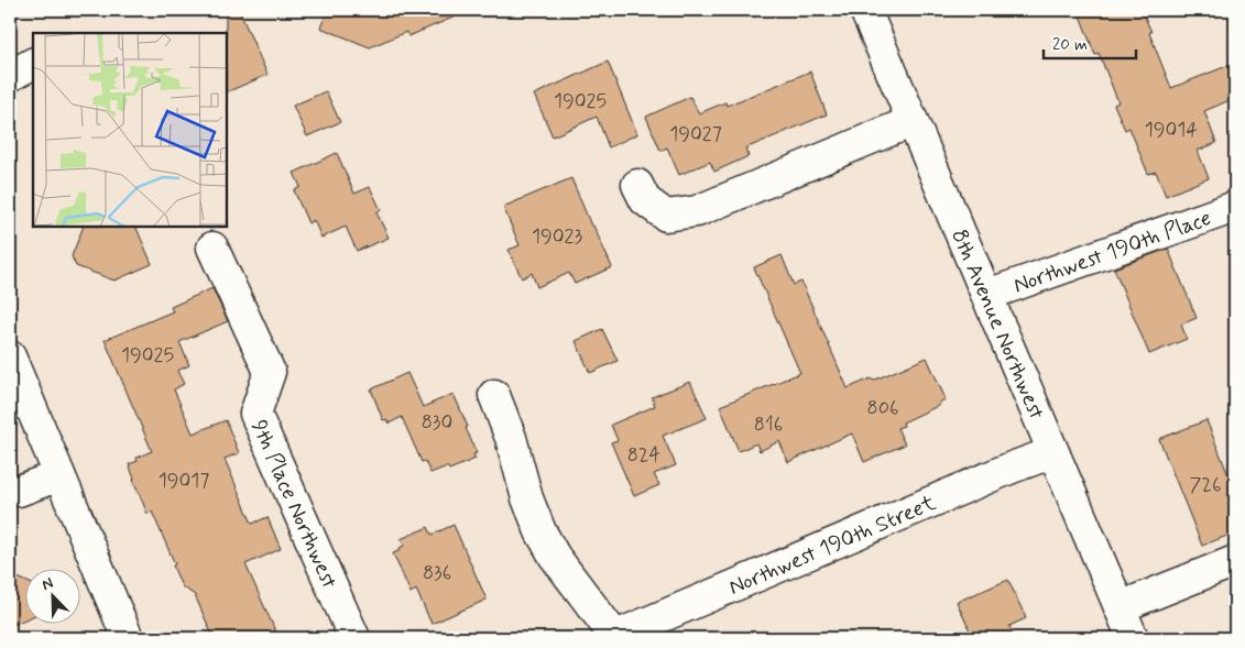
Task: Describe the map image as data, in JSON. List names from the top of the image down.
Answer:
{
  "streets": {
    "street": [
      "Northwest 190th Place",
      "8th Avenue Northwest",
      "9th Place Northwest",
      "Northwest 190th Street"
    ]
  },
  "crossings": [
    ["Northwest 190th Place", "8th Avenue Northwest"],
    ["8th Avenue Northwest", "Northwest 190th Street"]
  ],
  "house_numbers": [
    "19025",
    "19014",
    "19027",
    "19023",
    "19025",
    "806",
    "830",
    "816",
    "824",
    "19017",
    "726",
    "836"
  ],
  "scale_bar": "20 m",
  "north": "top left"
}
